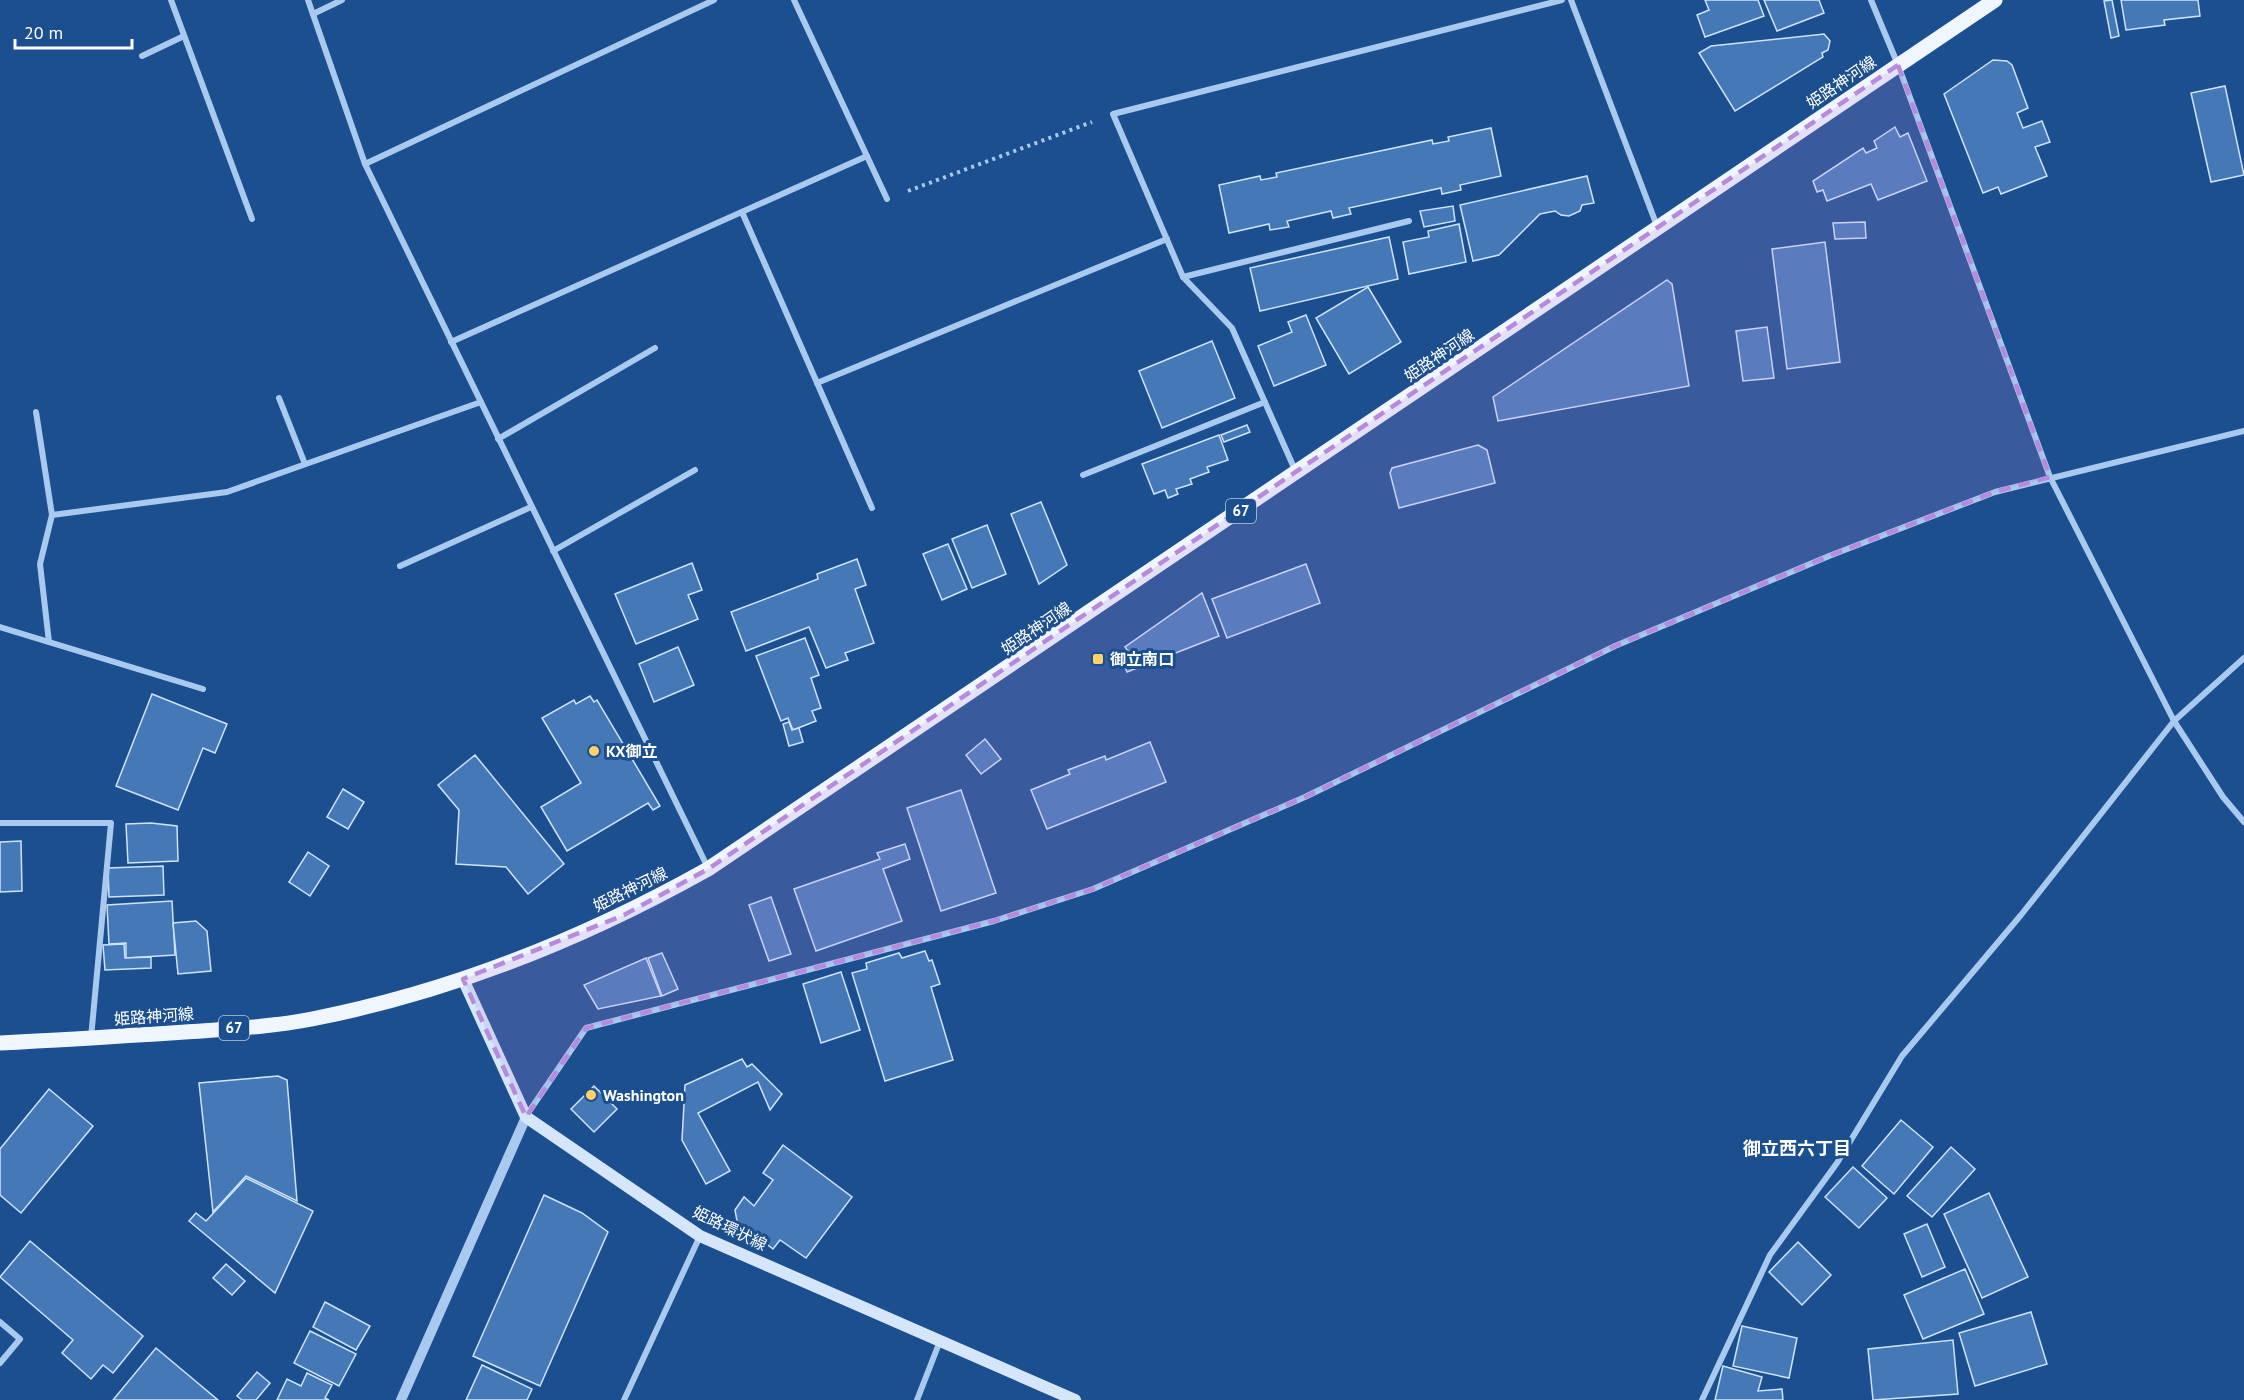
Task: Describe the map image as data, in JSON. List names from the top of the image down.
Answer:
{
  "streets": {
    "main road": ["姫路神河線", "67", "姫路環状線"]
  },
  "districts": ["御立西六丁目"],
  "places": {
    "transit": ["御立南口"],
    "other": ["KX御立", "Washington"]
  },
  "scale_bar": "20 m"
}
